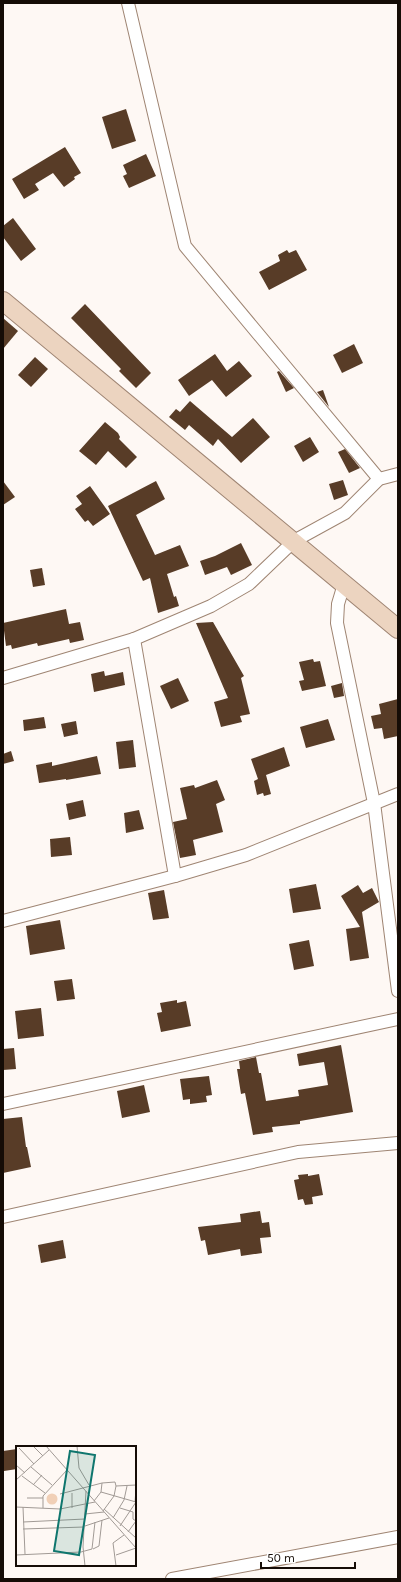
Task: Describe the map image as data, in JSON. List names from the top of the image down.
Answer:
{
  "scale_bar": "50 m"
}
